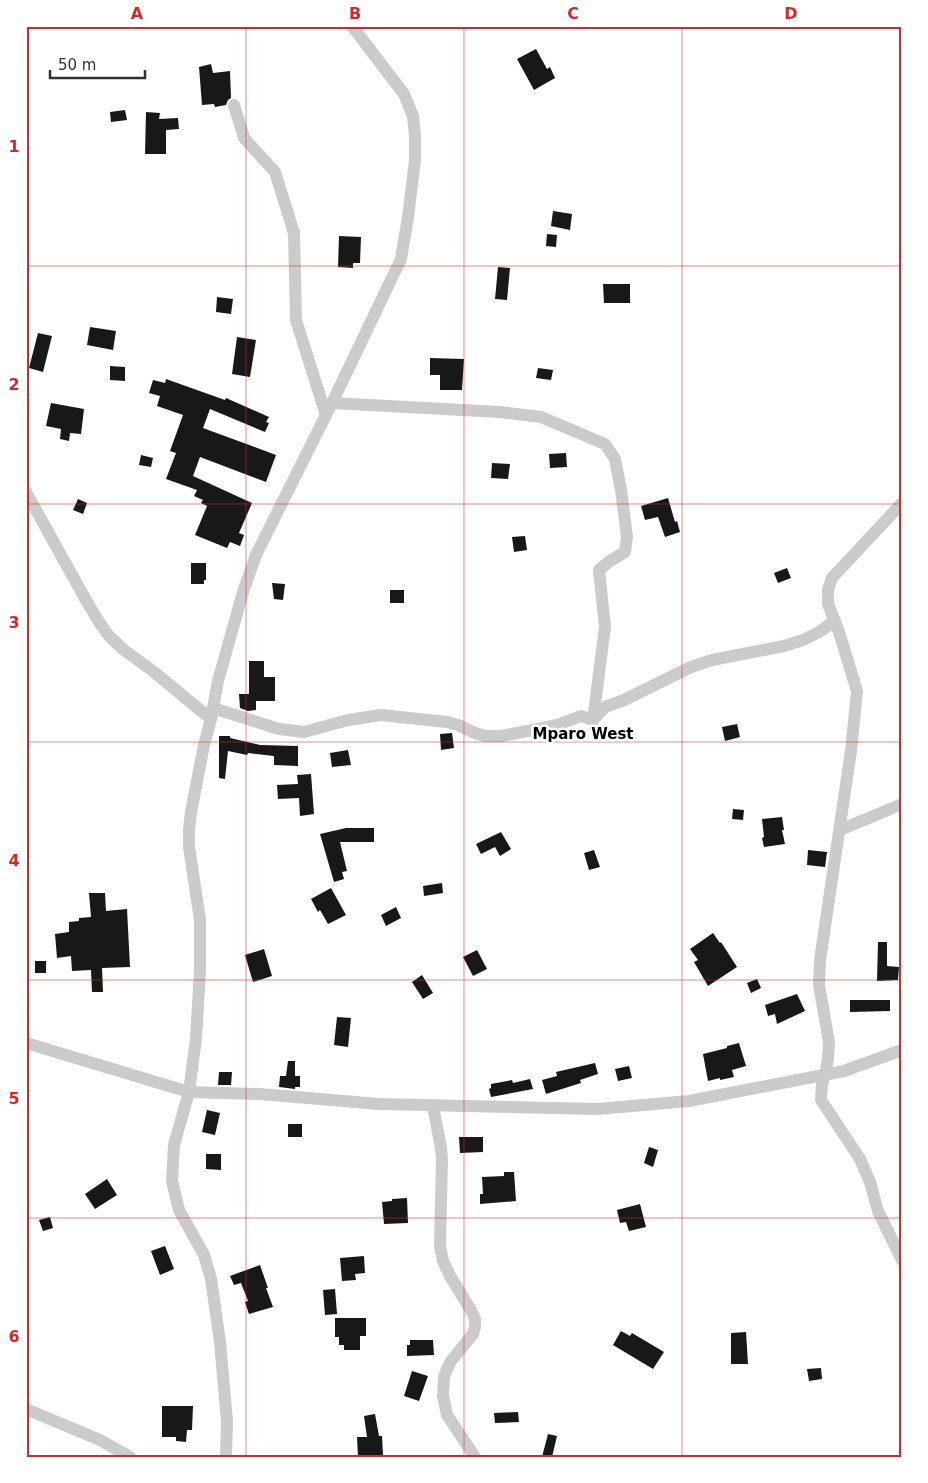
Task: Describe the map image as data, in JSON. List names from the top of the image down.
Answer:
{
  "districts": ["Mparo West"],
  "scale_bar": "50 m",
  "grid": {
    "columns": [
      "A",
      "B",
      "C",
      "D"
    ],
    "rows": [
      "1",
      "2",
      "3",
      "4",
      "5",
      "6"
    ]
  }
}
